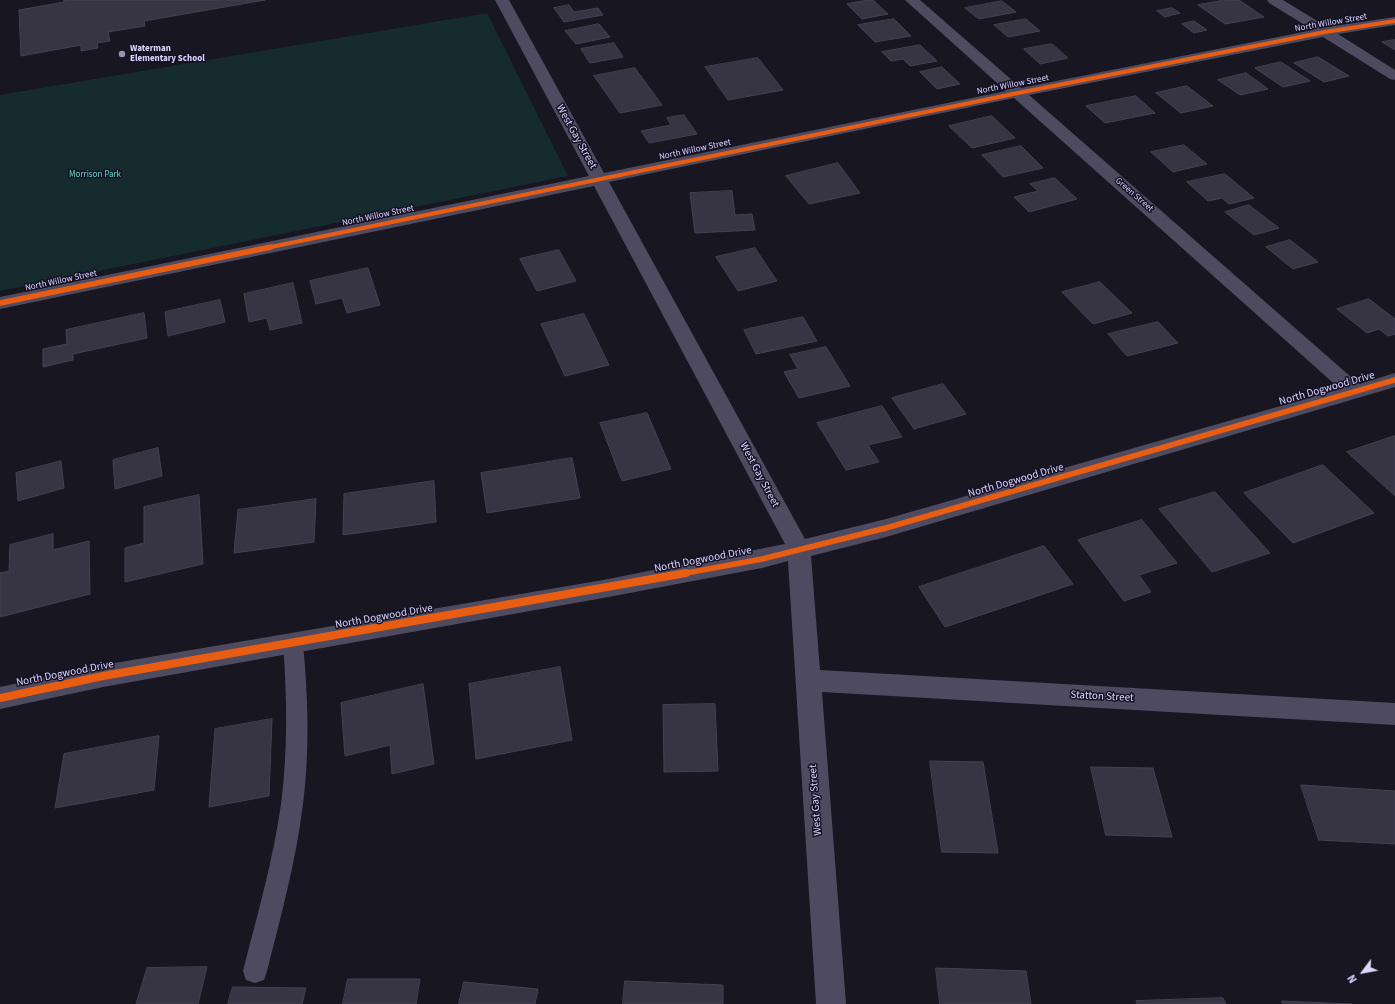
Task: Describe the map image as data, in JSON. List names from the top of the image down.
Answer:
{
  "streets": {
    "street": [
      "North Willow Street",
      "West Gay Street",
      "Green Street",
      "North Dogwood Drive",
      "Statton Street"
    ]
  },
  "crossings": [
    ["North Willow Street", "West Gay Street"],
    ["North Willow Street", "Green Street"],
    ["West Gay Street", "North Dogwood Drive"],
    ["West Gay Street", "Statton Street"],
    ["Green Street", "North Dogwood Drive"]
  ],
  "parks": ["Morrison Park"],
  "places": ["Waterman Elementary School"],
  "north": "bottom left"
}
